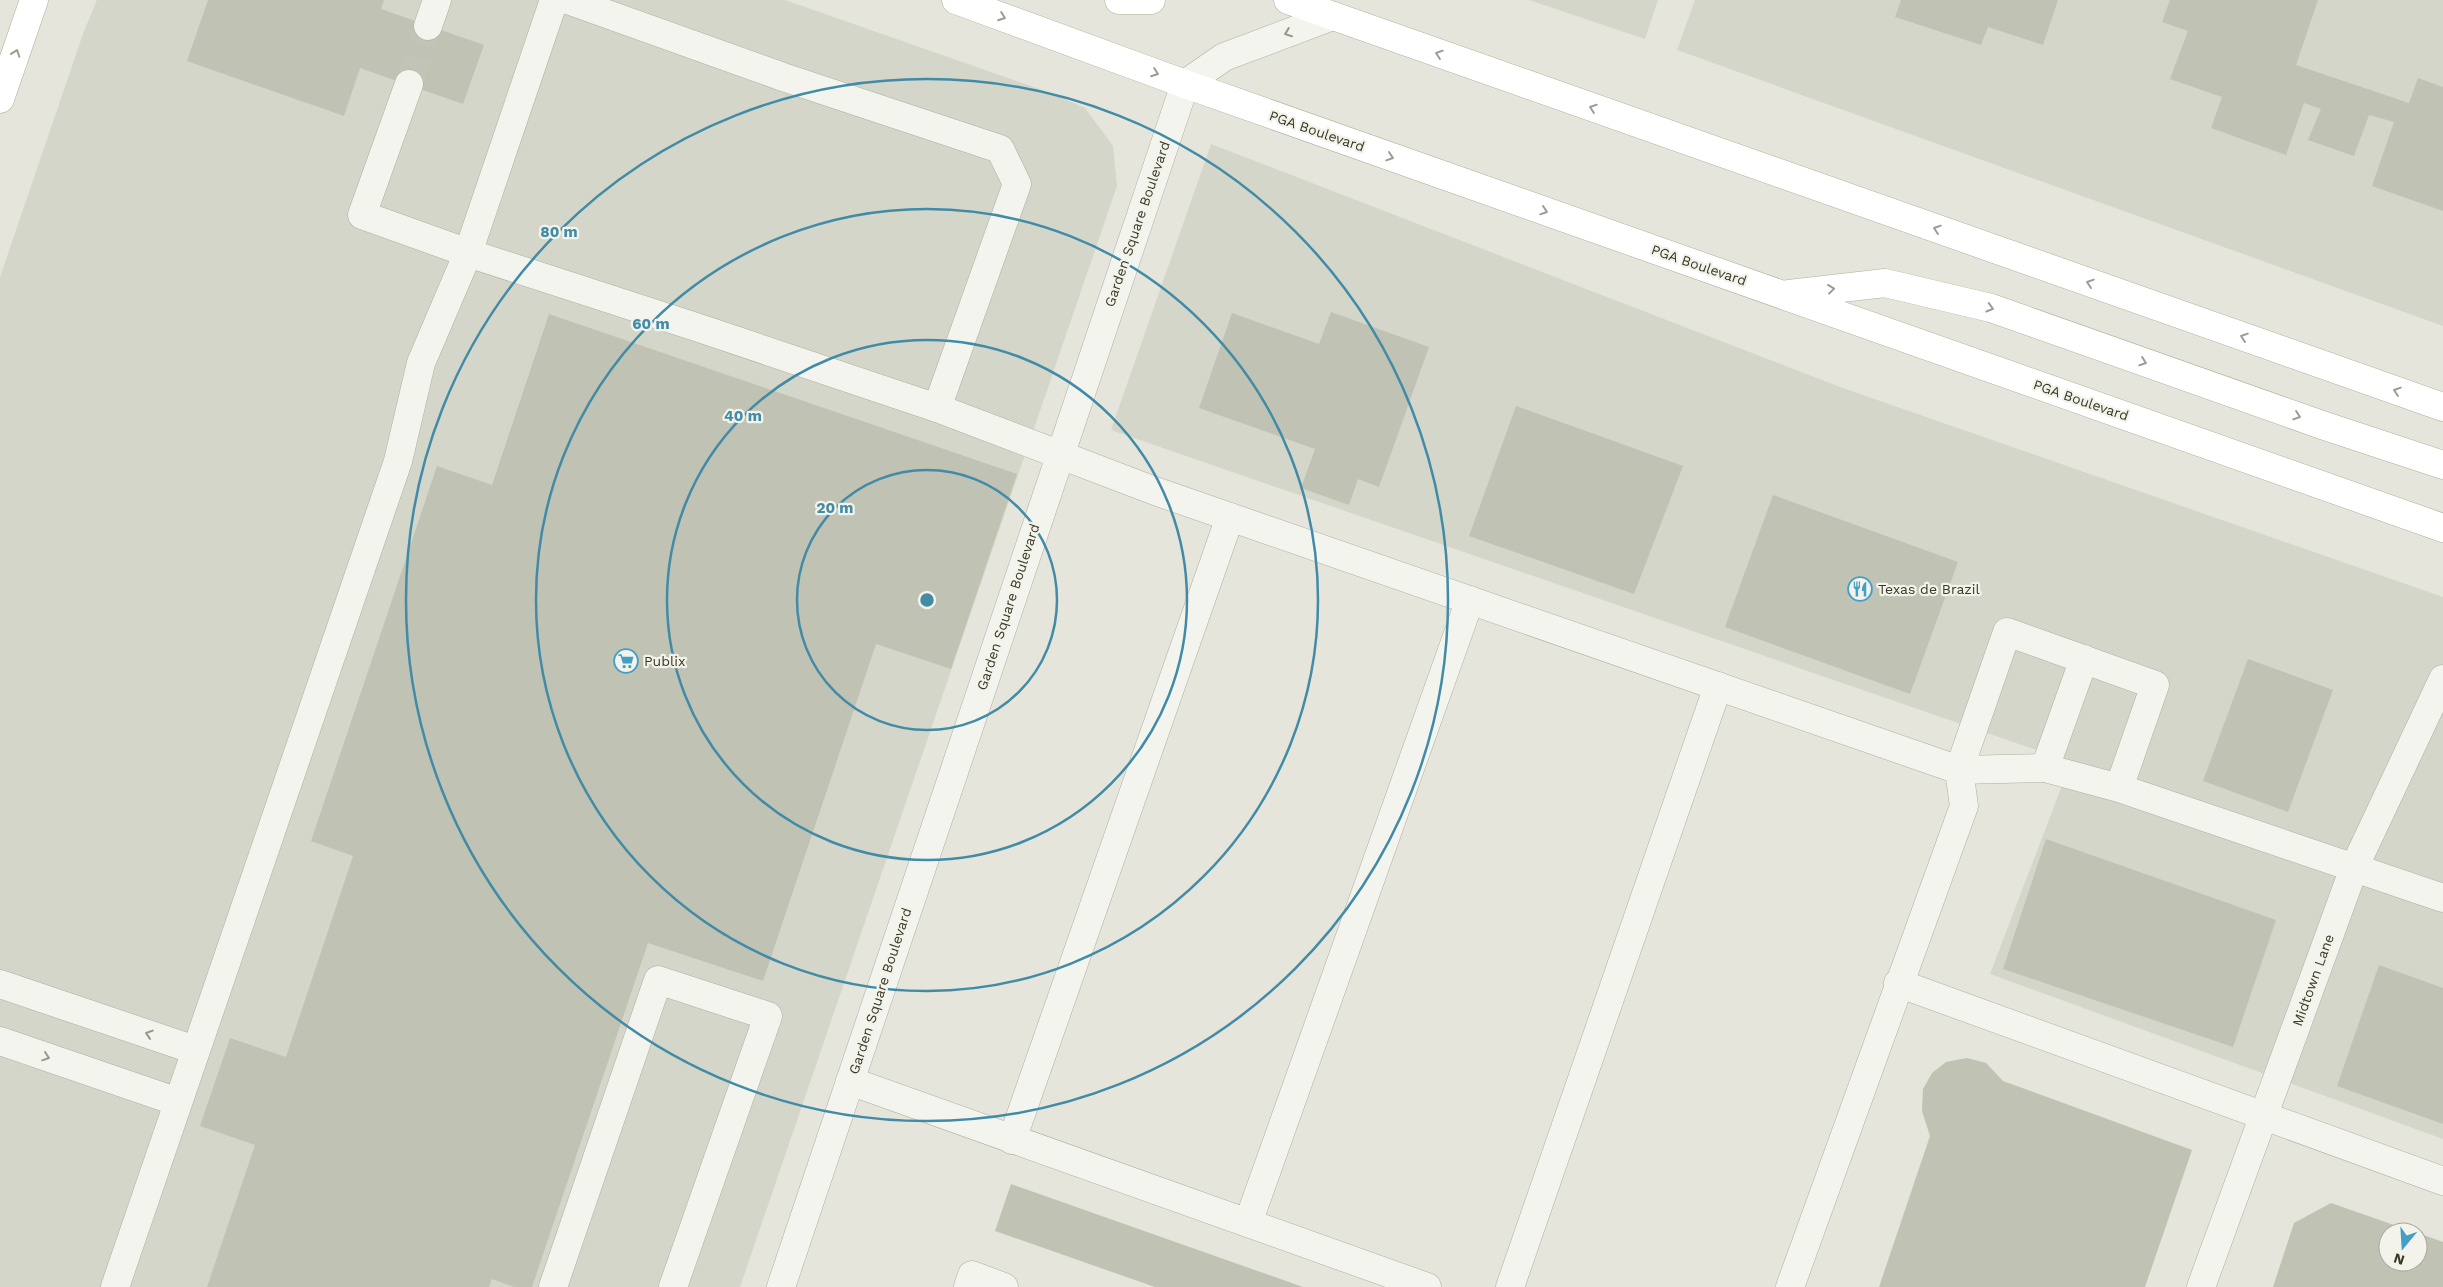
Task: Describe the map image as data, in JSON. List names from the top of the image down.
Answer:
{
  "streets": {
    "main road": ["PGA Boulevard"],
    "street": ["Garden Square Boulevard", "Midtown Lane"]
  },
  "crossings": [
    ["PGA Boulevard", "Garden Square Boulevard"]
  ],
  "places": {
    "restaurant": ["Texas de Brazil"],
    "supermarket": ["Publix"]
  },
  "north": "bottom",
  "rings": [
    "80 m",
    "60 m",
    "40 m",
    "20 m"
  ]
}
